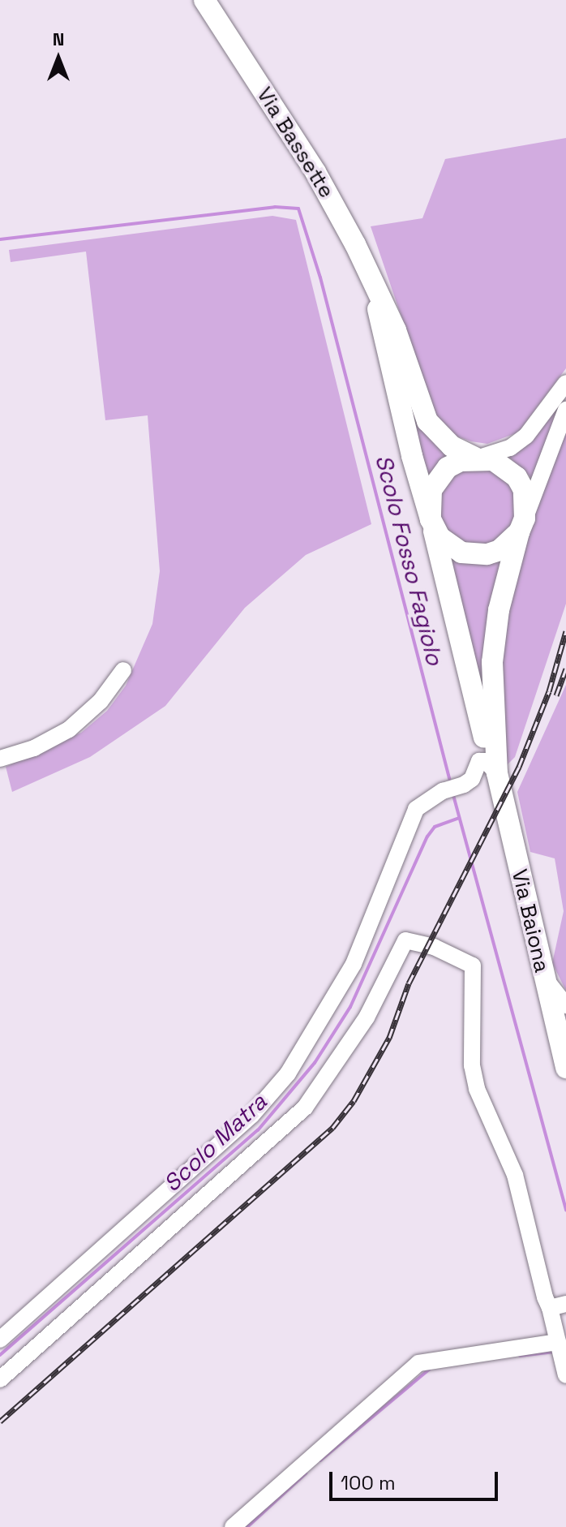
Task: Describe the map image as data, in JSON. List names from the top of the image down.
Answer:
{
  "streets": {
    "main road": ["Via Bassette", "Via Baiona"]
  },
  "crossings": [
    ["Via Bassette", "Via Baiona"]
  ],
  "water": ["Scolo Fosso Fagiolo", "Scolo Matra"],
  "scale_bar": "100 m",
  "north": "top"
}
